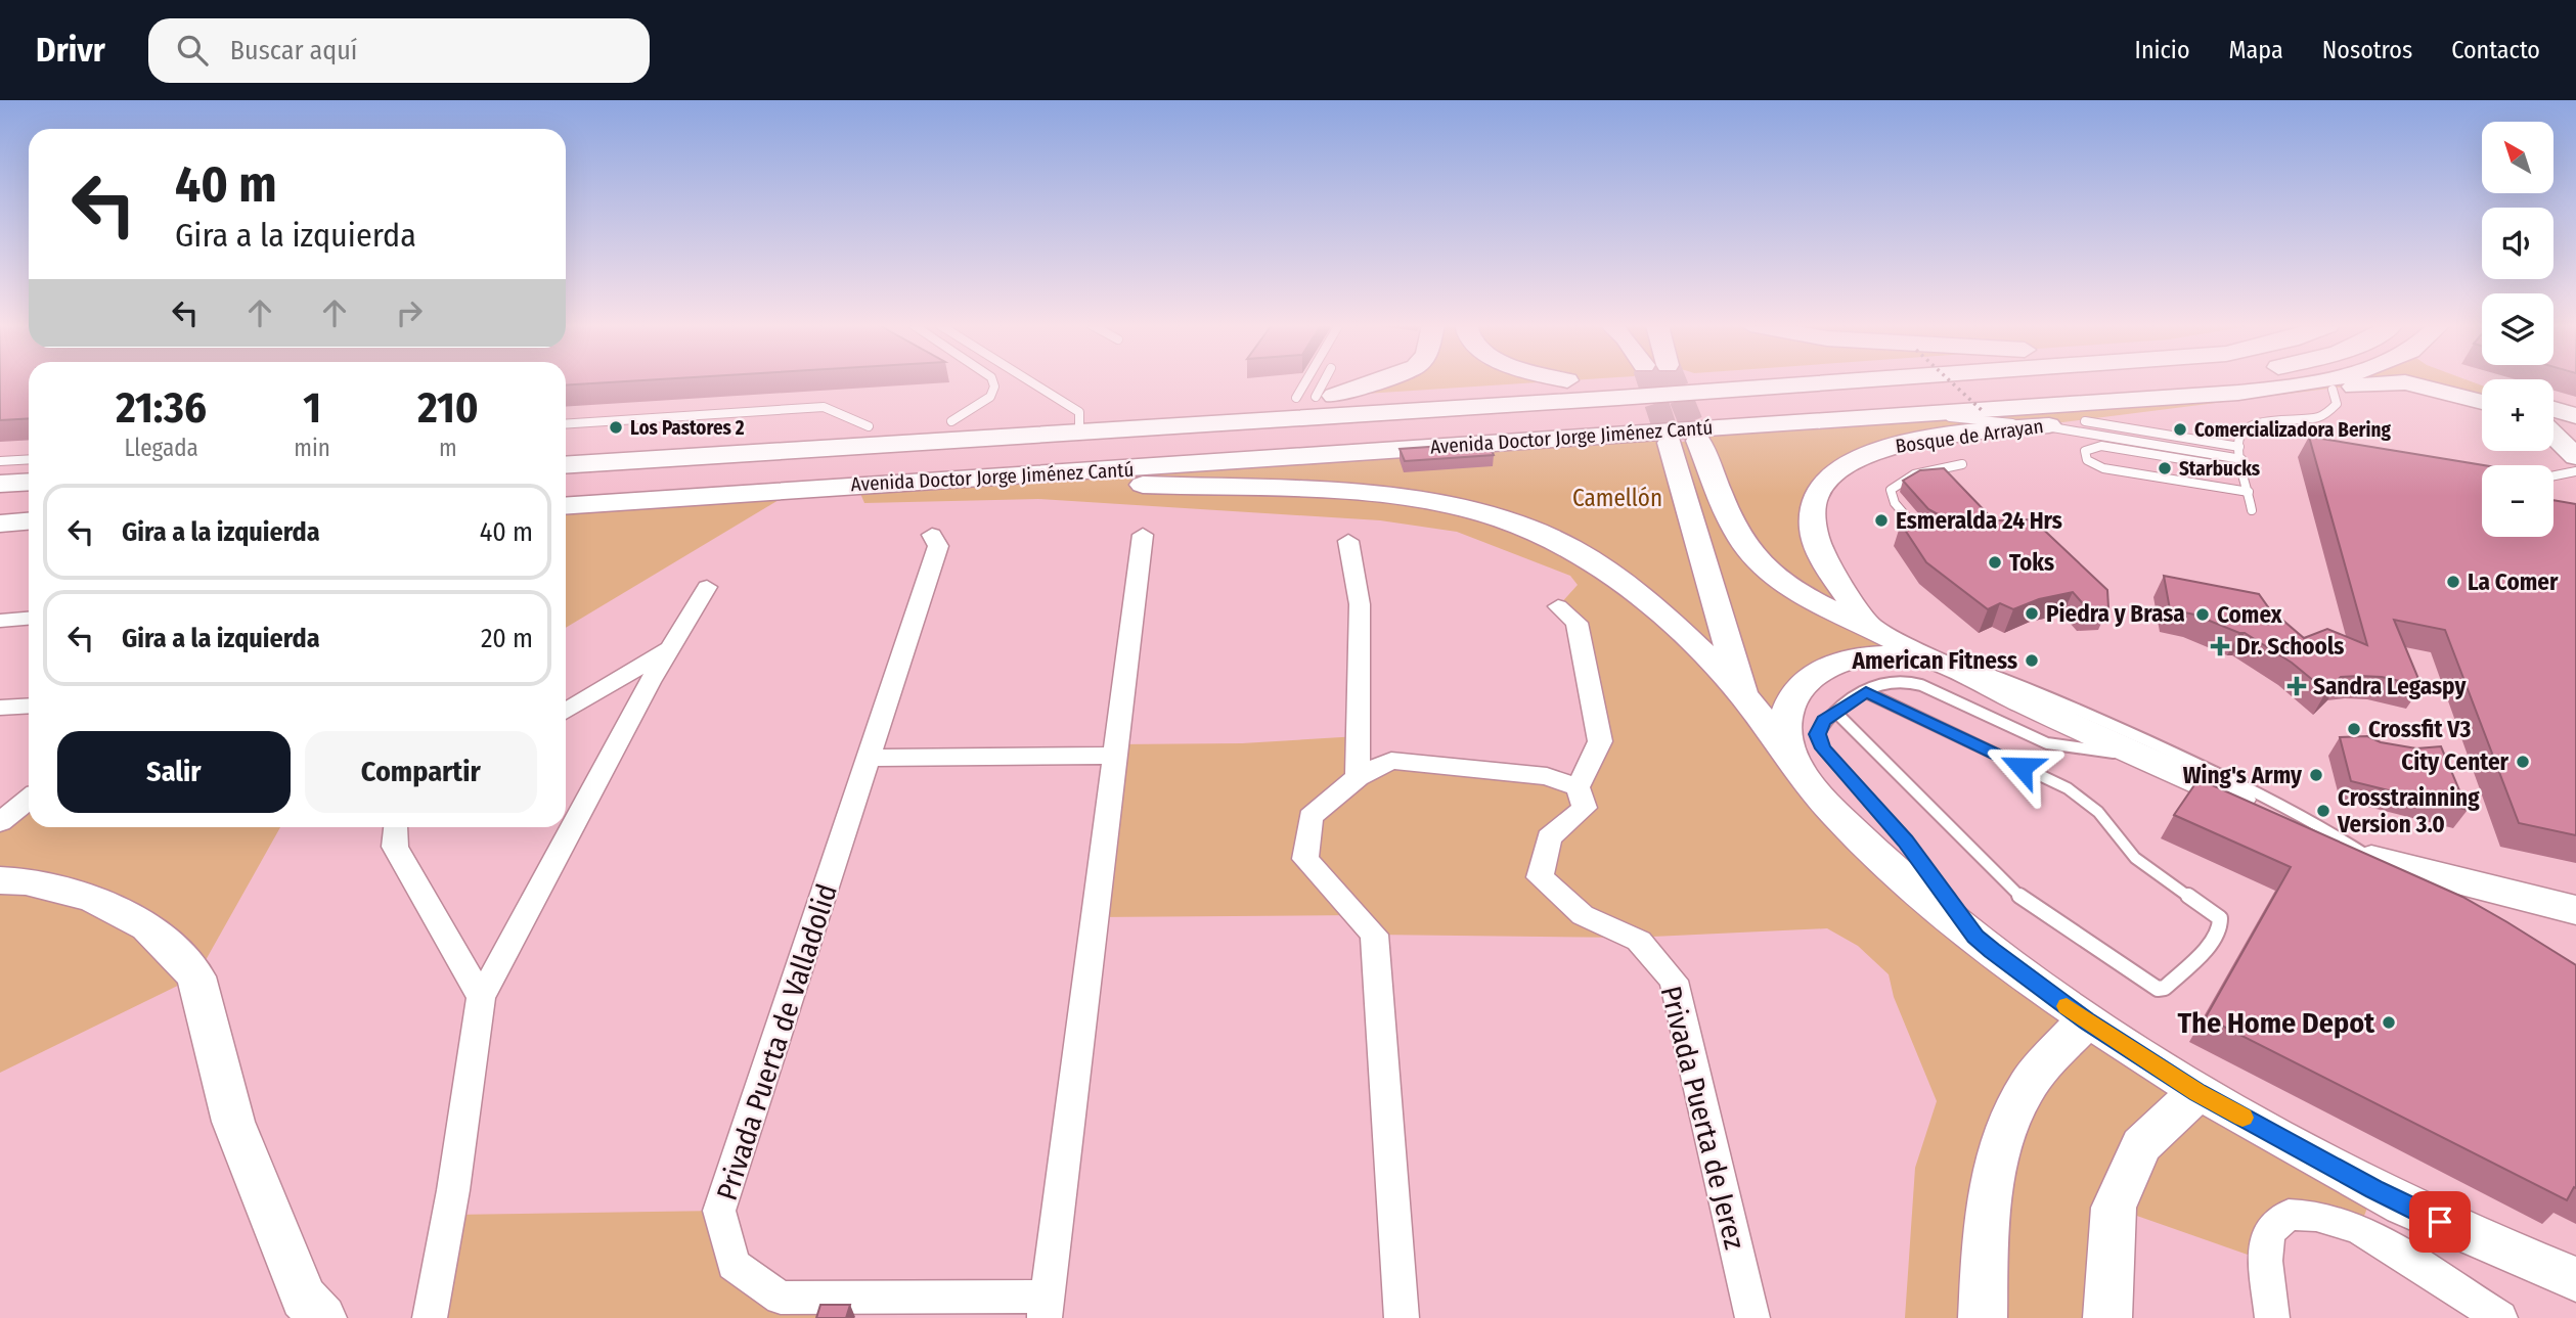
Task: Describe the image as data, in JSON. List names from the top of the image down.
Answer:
{
  "streets": {
    "street": [
      "Bosque de Arrayan",
      "Avenida Doctor Jorge Jiménez Cantú",
      "Privada Puerta de Valladolid",
      "Privada Puerta de Jerez"
    ]
  },
  "parks": ["Camellón"],
  "places": {
    "other": [
      "Los Pastores 2",
      "Comercializadora Bering",
      "Starbucks",
      "Esmeralda 24 Hrs",
      "Toks",
      "La Comer",
      "Piedra y Brasa",
      "Comex",
      "American Fitness",
      "Crossfit V3",
      "City Center",
      "Wing's Army",
      "Crosstrainning Version 3.0",
      "The Home Depot"
    ],
    "health": ["Dr. Schools", "Sandra Legaspy"]
  },
  "north": "top left",
  "page": {
    "header": "Drivr",
    "search": "Buscar aquí",
    "nav": [
      "Inicio",
      "Mapa",
      "Nosotros",
      "Contacto"
    ],
    "map_buttons": ["+", "−"],
    "turn": ["40 m", "Gira a la izquierda"],
    "eta": [
      "21:36",
      "Llegada",
      "1",
      "min",
      "210",
      "m"
    ],
    "list": [
      {
        "name": "Gira a la izquierda",
        "value": "40 m"
      },
      {
        "name": "Gira a la izquierda",
        "value": "20 m"
      }
    ],
    "buttons": ["Salir", "Compartir"]
  }
}
